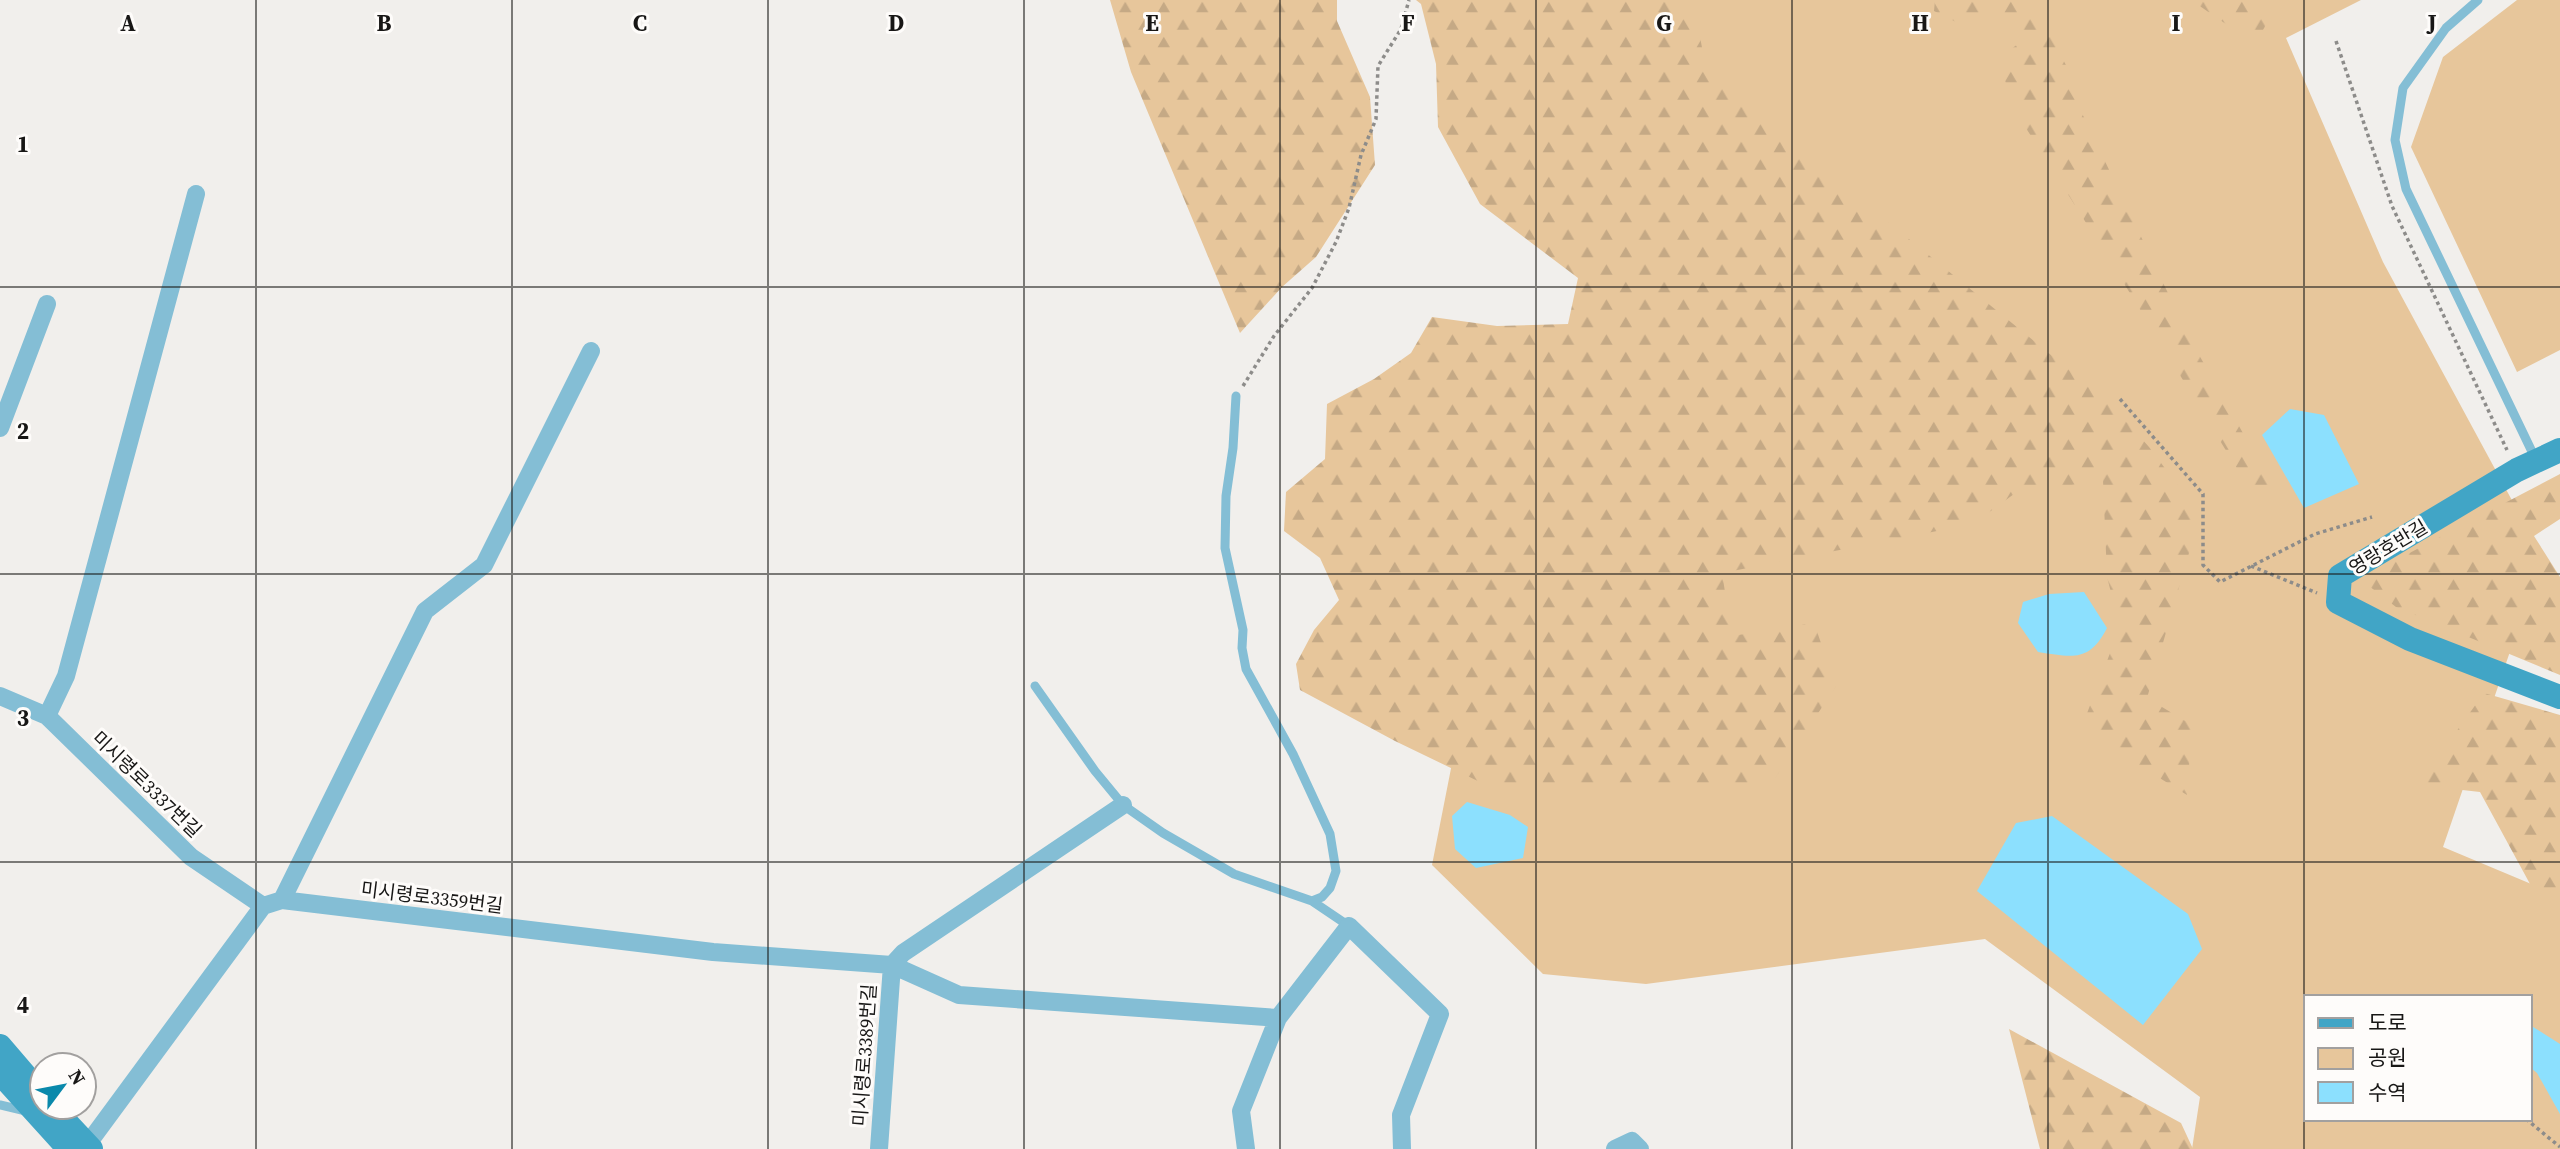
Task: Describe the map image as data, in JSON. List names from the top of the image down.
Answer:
{
  "streets": {
    "street": [
      "영랑호반길",
      "미시령로3337번길",
      "미시령로3359번길",
      "미시령로3389번길"
    ]
  },
  "crossings": [
    ["미시령로3337번길", "미시령로3359번길"],
    ["미시령로3359번길", "미시령로3389번길"]
  ],
  "legend": ["도로", "공원", "수역"],
  "north": "top right",
  "grid": {
    "columns": [
      "A",
      "B",
      "C",
      "D",
      "E",
      "F",
      "G",
      "H",
      "I",
      "J"
    ],
    "rows": [
      "1",
      "2",
      "3",
      "4"
    ]
  }
}
